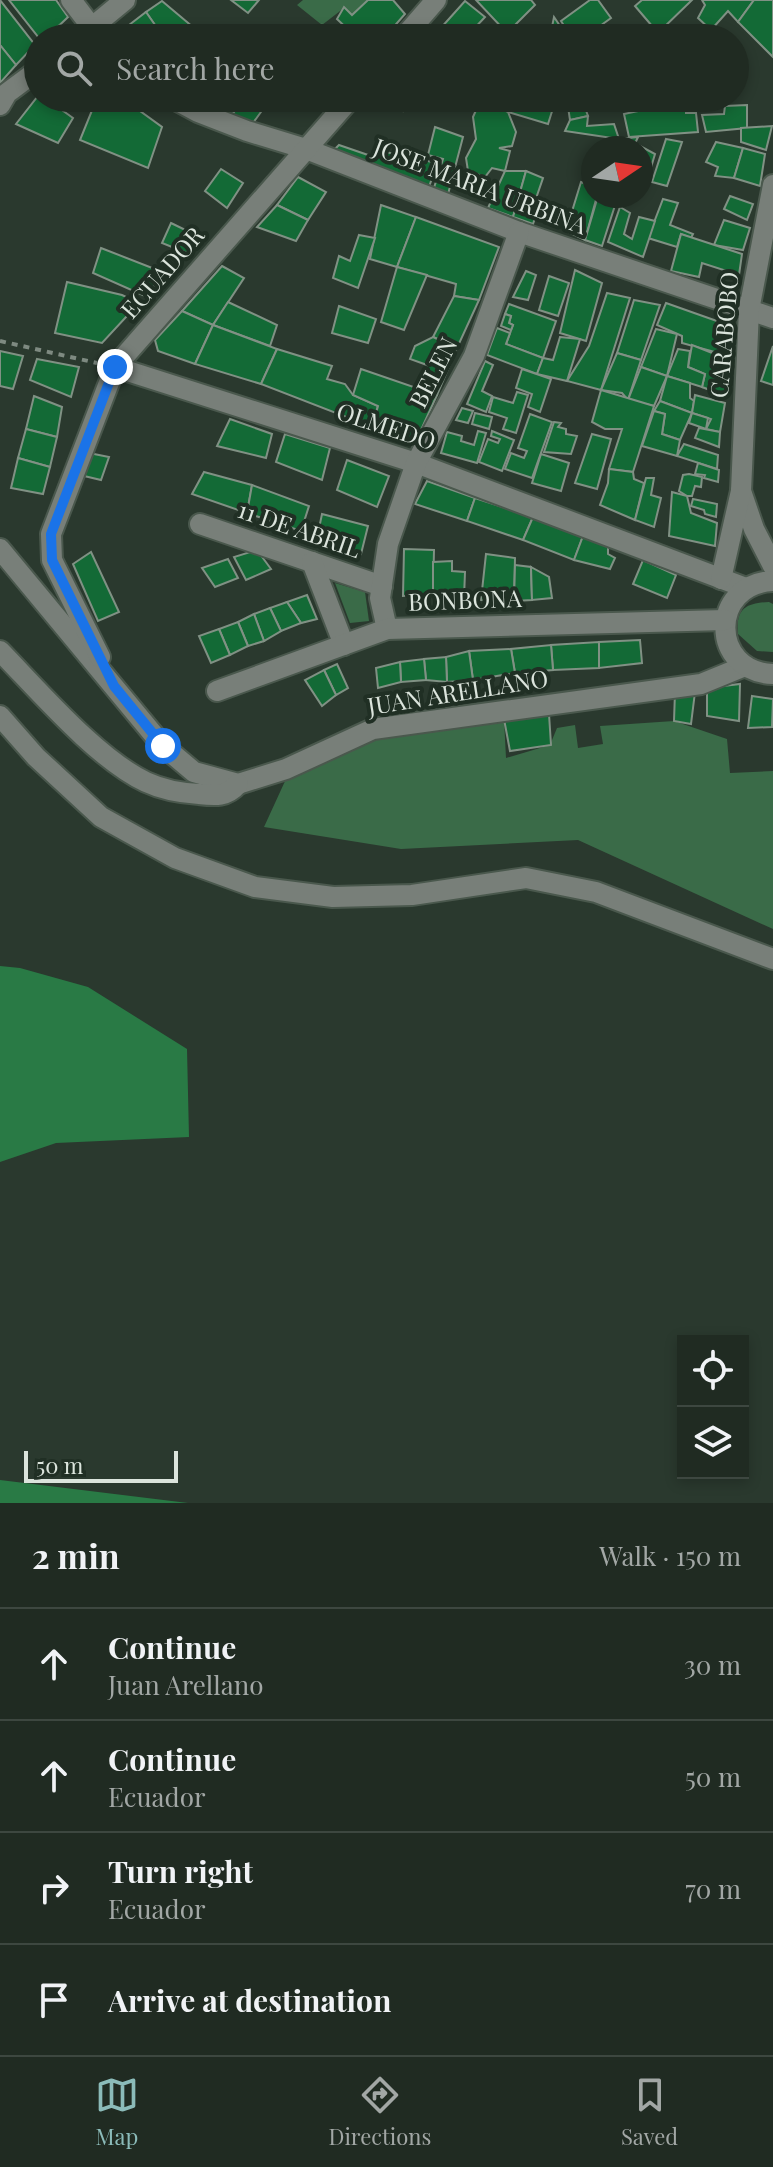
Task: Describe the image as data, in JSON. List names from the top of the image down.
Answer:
{
  "streets": {
    "street": [
      "JOSE MARIA URBINA",
      "ECUADOR",
      "CARABOBO",
      "BELEN",
      "OLMEDO",
      "11 DE ABRIL",
      "BONBONA",
      "JUAN ARELLANO"
    ]
  },
  "crossings": [
    ["JOSE MARIA URBINA", "ECUADOR"],
    ["JOSE MARIA URBINA", "CARABOBO"],
    ["JOSE MARIA URBINA", "BELEN"],
    ["ECUADOR", "OLMEDO"],
    ["CARABOBO", "OLMEDO"],
    ["BELEN", "OLMEDO"],
    ["BELEN", "11 DE ABRIL"],
    ["BELEN", "BONBONA"]
  ],
  "scale_bar": "50 m",
  "north": "right",
  "page": {
    "search": "Search here",
    "scale": "50 m",
    "heading": ["2 min", "Walk · 150 m"],
    "list": [
      ["Continue", "Juan Arellano", "30 m"],
      ["Continue", "Ecuador", "50 m"],
      ["Turn right", "Ecuador", "70 m"],
      "Arrive at destination"
    ],
    "nav": ["Map", "Directions", "Saved"]
  }
}
